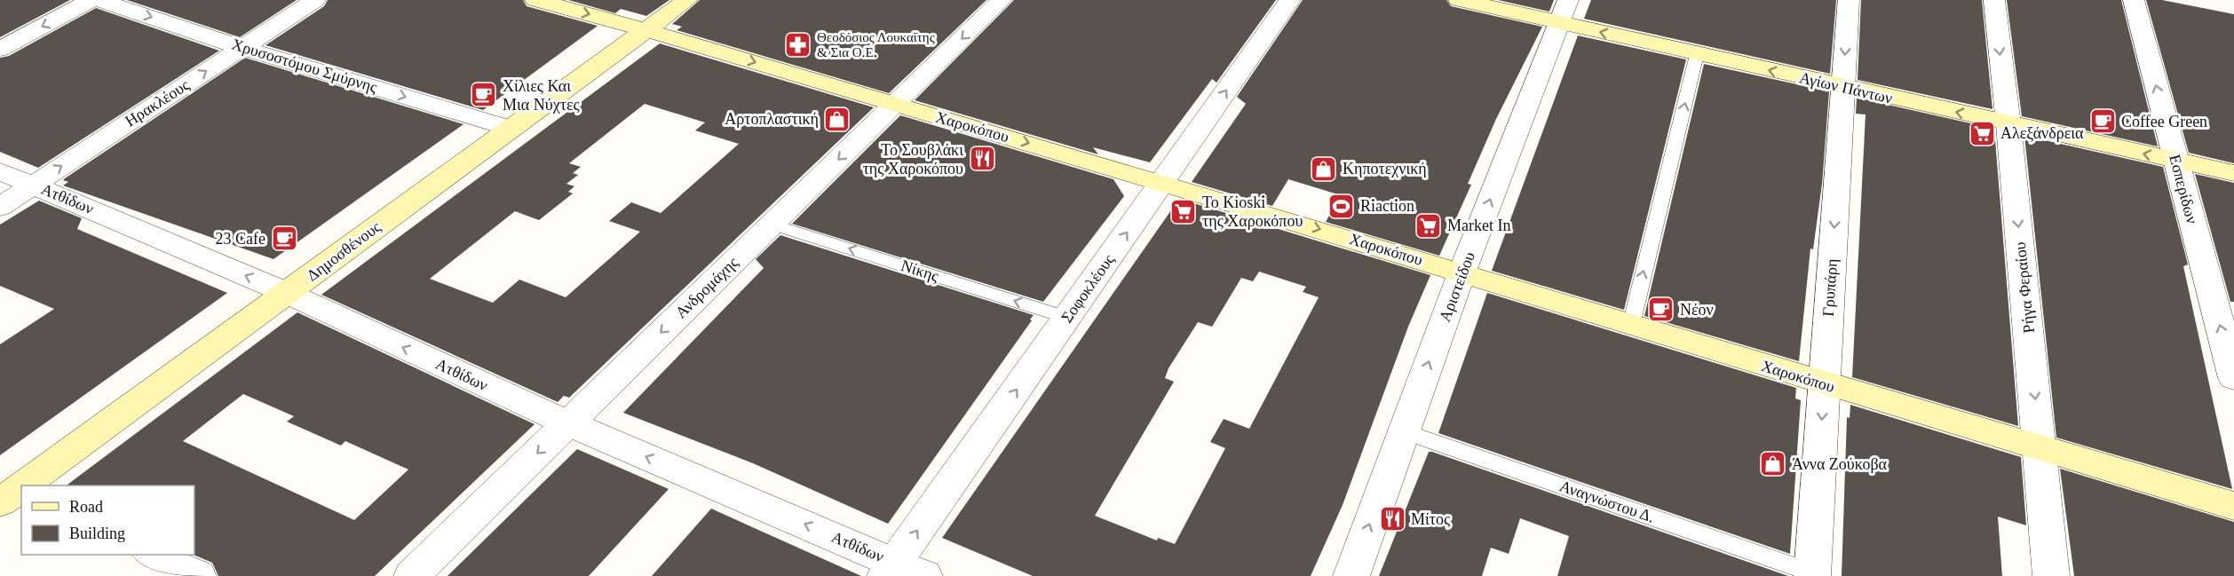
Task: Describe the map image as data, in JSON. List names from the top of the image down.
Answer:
{
  "streets": {
    "street": [
      "Χρυσοστόμου Σμύρνης",
      "Αγίων Πάντων",
      "Ηρακλέους",
      "Χαροκόπου",
      "Εσπερίδων",
      "Ατθίδων",
      "Δημοσθένους",
      "Αριστείδου",
      "Ανδρομάχης",
      "Γρυπάρη",
      "Ρήγα Φεραίου",
      "Σοφοκλέους"
    ],
    "lane": ["Νίκης", "Αναγνώστου Δ."]
  },
  "crossings": [
    ["Χρυσοστόμου Σμύρνης", "Ηρακλέους"],
    ["Χρυσοστόμου Σμύρνης", "Δημοσθένους"],
    ["Αγίων Πάντων", "Εσπερίδων"],
    ["Αγίων Πάντων", "Αριστείδου"],
    ["Αγίων Πάντων", "Γρυπάρη"],
    ["Αγίων Πάντων", "Ρήγα Φεραίου"],
    ["Ηρακλέους", "Ατθίδων"],
    ["Χαροκόπου", "Δημοσθένους"],
    ["Χαροκόπου", "Αριστείδου"],
    ["Χαροκόπου", "Ανδρομάχης"],
    ["Χαροκόπου", "Γρυπάρη"],
    ["Χαροκόπου", "Ρήγα Φεραίου"],
    ["Χαροκόπου", "Σοφοκλέους"],
    ["Ατθίδων", "Δημοσθένους"],
    ["Ατθίδων", "Ανδρομάχης"],
    ["Ατθίδων", "Σοφοκλέους"],
    ["Νίκης", "Ανδρομάχης"],
    ["Νίκης", "Σοφοκλέους"],
    ["Αριστείδου", "Αναγνώστου Δ."],
    ["Γρυπάρη", "Αναγνώστου Δ."]
  ],
  "one_way": [
    "Χρυσοστόμου Σμύρνης",
    "Αγίων Πάντων",
    "Χαροκόπου",
    "Εσπερίδων",
    "Ατθίδων",
    "Νίκης",
    "Αριστείδου",
    "Ανδρομάχης",
    "Γρυπάρη",
    "Ρήγα Φεραίου",
    "Σοφοκλέους"
  ],
  "places": {
    "pharmacy": ["Θεοδόσιος Λουκαΐτης & Σια Ο.Ε."],
    "cafe": [
      "Χίλιες Και Μια Νύχτες",
      "Coffee Green",
      "23 Cafe",
      "Νέον"
    ],
    "shop": ["Αρτοπλαστική", "Κηποτεχνική", "Άννα Ζούκοβα"],
    "supermarket": ["Αλεξάνδρεια", "Το Kioski της Χαροκόπου", "Market In"],
    "restaurant": ["Το Σουβλάκι της Χαροκόπου", "Μίτος"],
    "sports": ["Riaction"]
  },
  "legend": ["Road", "Building"]
}
